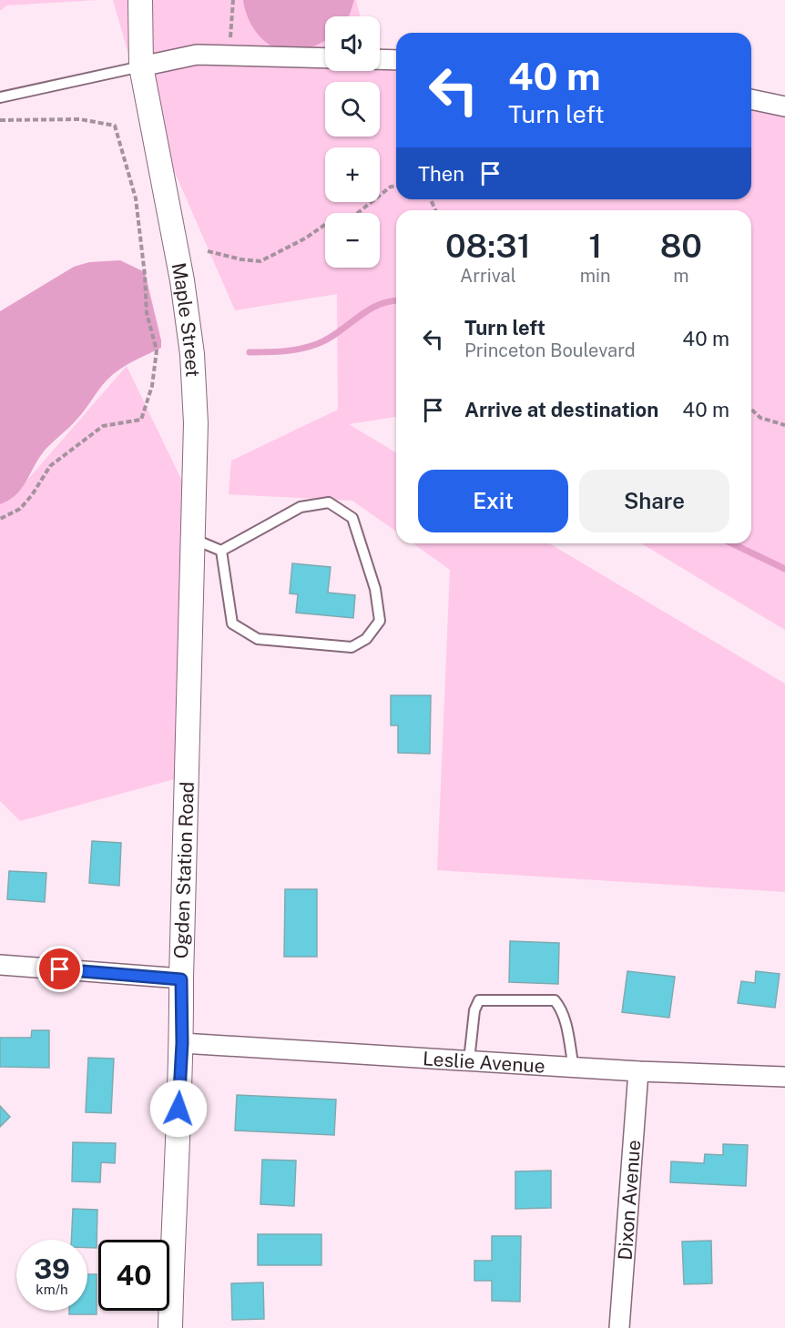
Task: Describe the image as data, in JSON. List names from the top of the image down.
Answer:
{
  "streets": {
    "street": [
      "Maple Street",
      "Ogden Station Road",
      "Leslie Avenue",
      "Dixon Avenue"
    ]
  },
  "crossings": [
    ["Maple Street", "Ogden Station Road"],
    ["Ogden Station Road", "Leslie Avenue"],
    ["Leslie Avenue", "Dixon Avenue"]
  ],
  "page": {
    "map_buttons": ["+", "−"],
    "turn": ["40 m", "Turn left"],
    "then": "Then",
    "eta": [
      "08:31",
      "Arrival",
      "1",
      "min",
      "80",
      "m"
    ],
    "list": [
      {
        "name": "Turn left",
        "note": "Princeton Boulevard",
        "value": "40 m"
      },
      {
        "name": "Arrive at destination",
        "value": "40 m"
      }
    ],
    "buttons": ["Exit", "Share"],
    "speed": "39 km/h",
    "limit": "40"
  }
}
